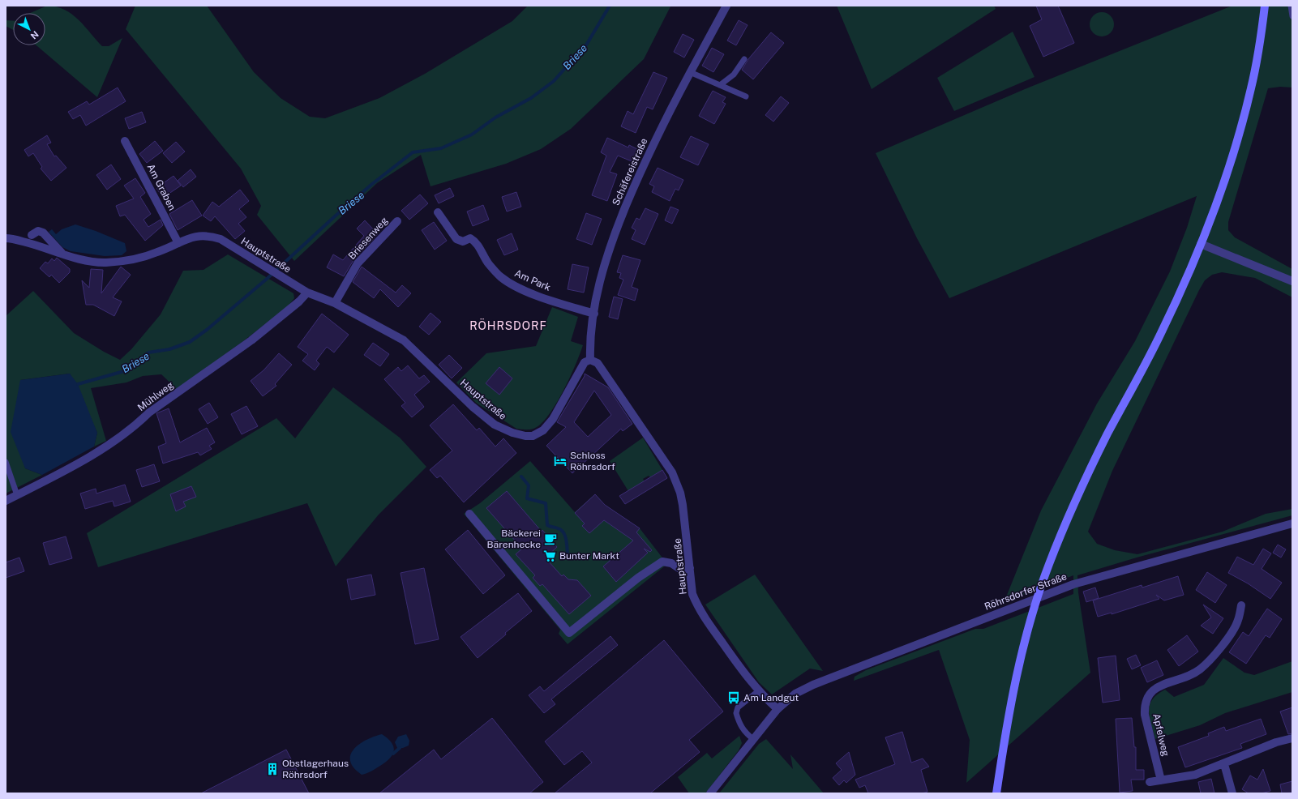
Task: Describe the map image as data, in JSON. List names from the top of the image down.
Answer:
{
  "streets": {
    "street": [
      "Schäfereistraße",
      "Am Graben",
      "Briesenweg",
      "Hauptstraße",
      "Am Park",
      "Mühlweg",
      "Röhrsdorfer Straße",
      "Apfelweg"
    ]
  },
  "crossings": [
    ["Schäfereistraße", "Hauptstraße"],
    ["Schäfereistraße", "Am Park"],
    ["Am Graben", "Hauptstraße"],
    ["Briesenweg", "Hauptstraße"],
    ["Hauptstraße", "Mühlweg"],
    ["Hauptstraße", "Röhrsdorfer Straße"]
  ],
  "districts": ["RÖHRSDORF"],
  "water": ["Briese"],
  "places": {
    "hotel": ["Schloss Röhrsdorf"],
    "cafe": ["Bäckerei Bärenhecke"],
    "supermarket": ["Bunter Markt"],
    "bus stop": ["Am Landgut"],
    "building": ["Obstlagerhaus Röhrsdorf"]
  },
  "north": "bottom right"
}
